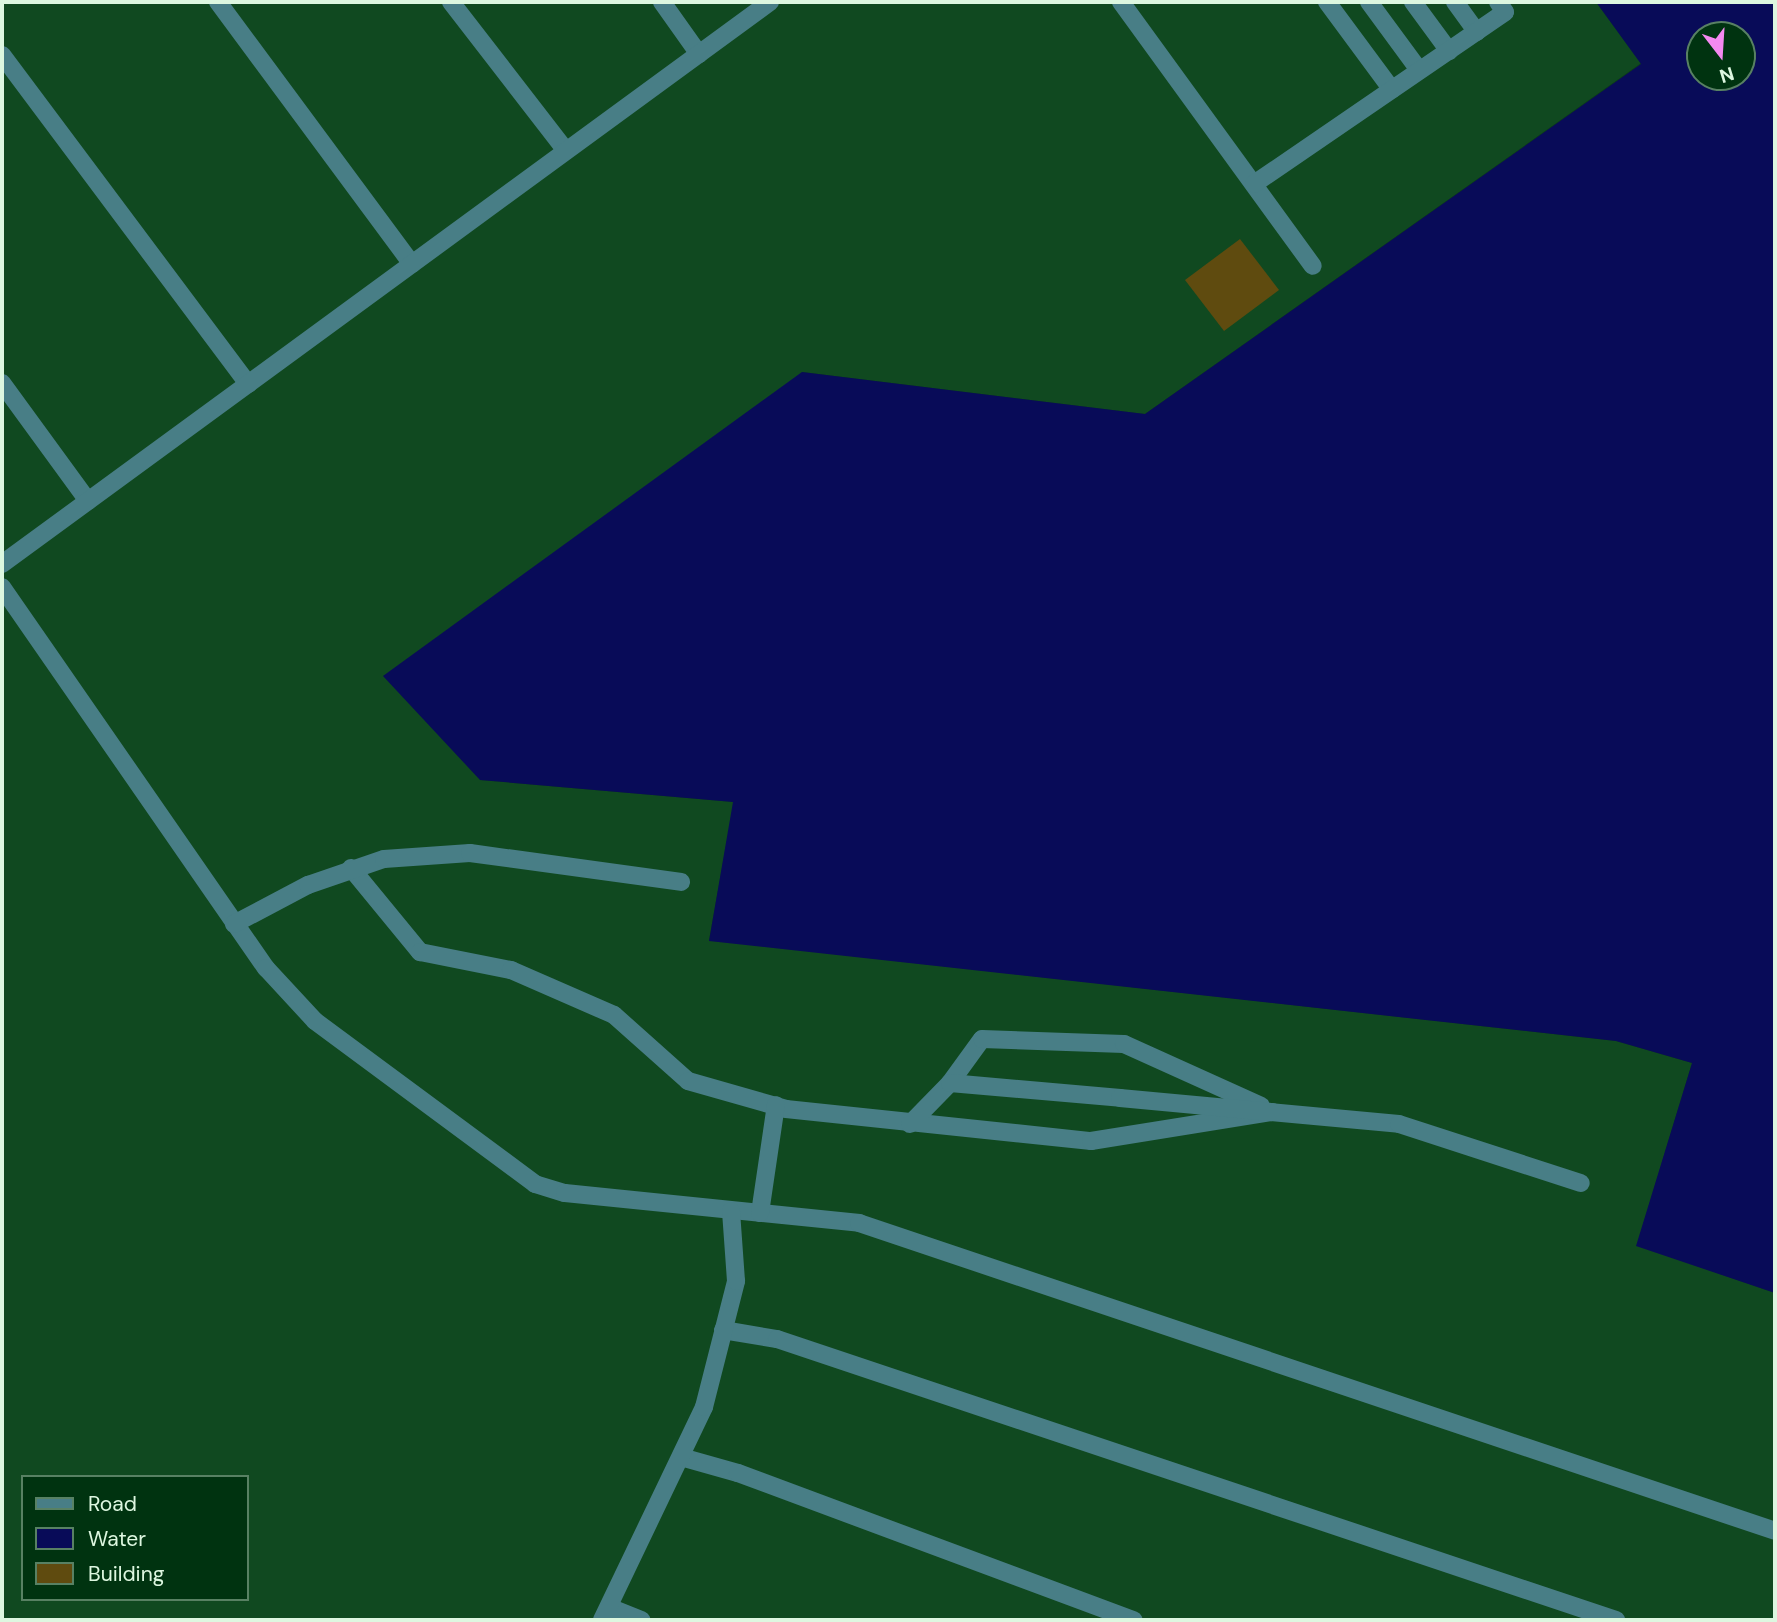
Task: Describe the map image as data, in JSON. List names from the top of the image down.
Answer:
{
  "legend": ["Road", "Water", "Building"],
  "north": "bottom"
}
